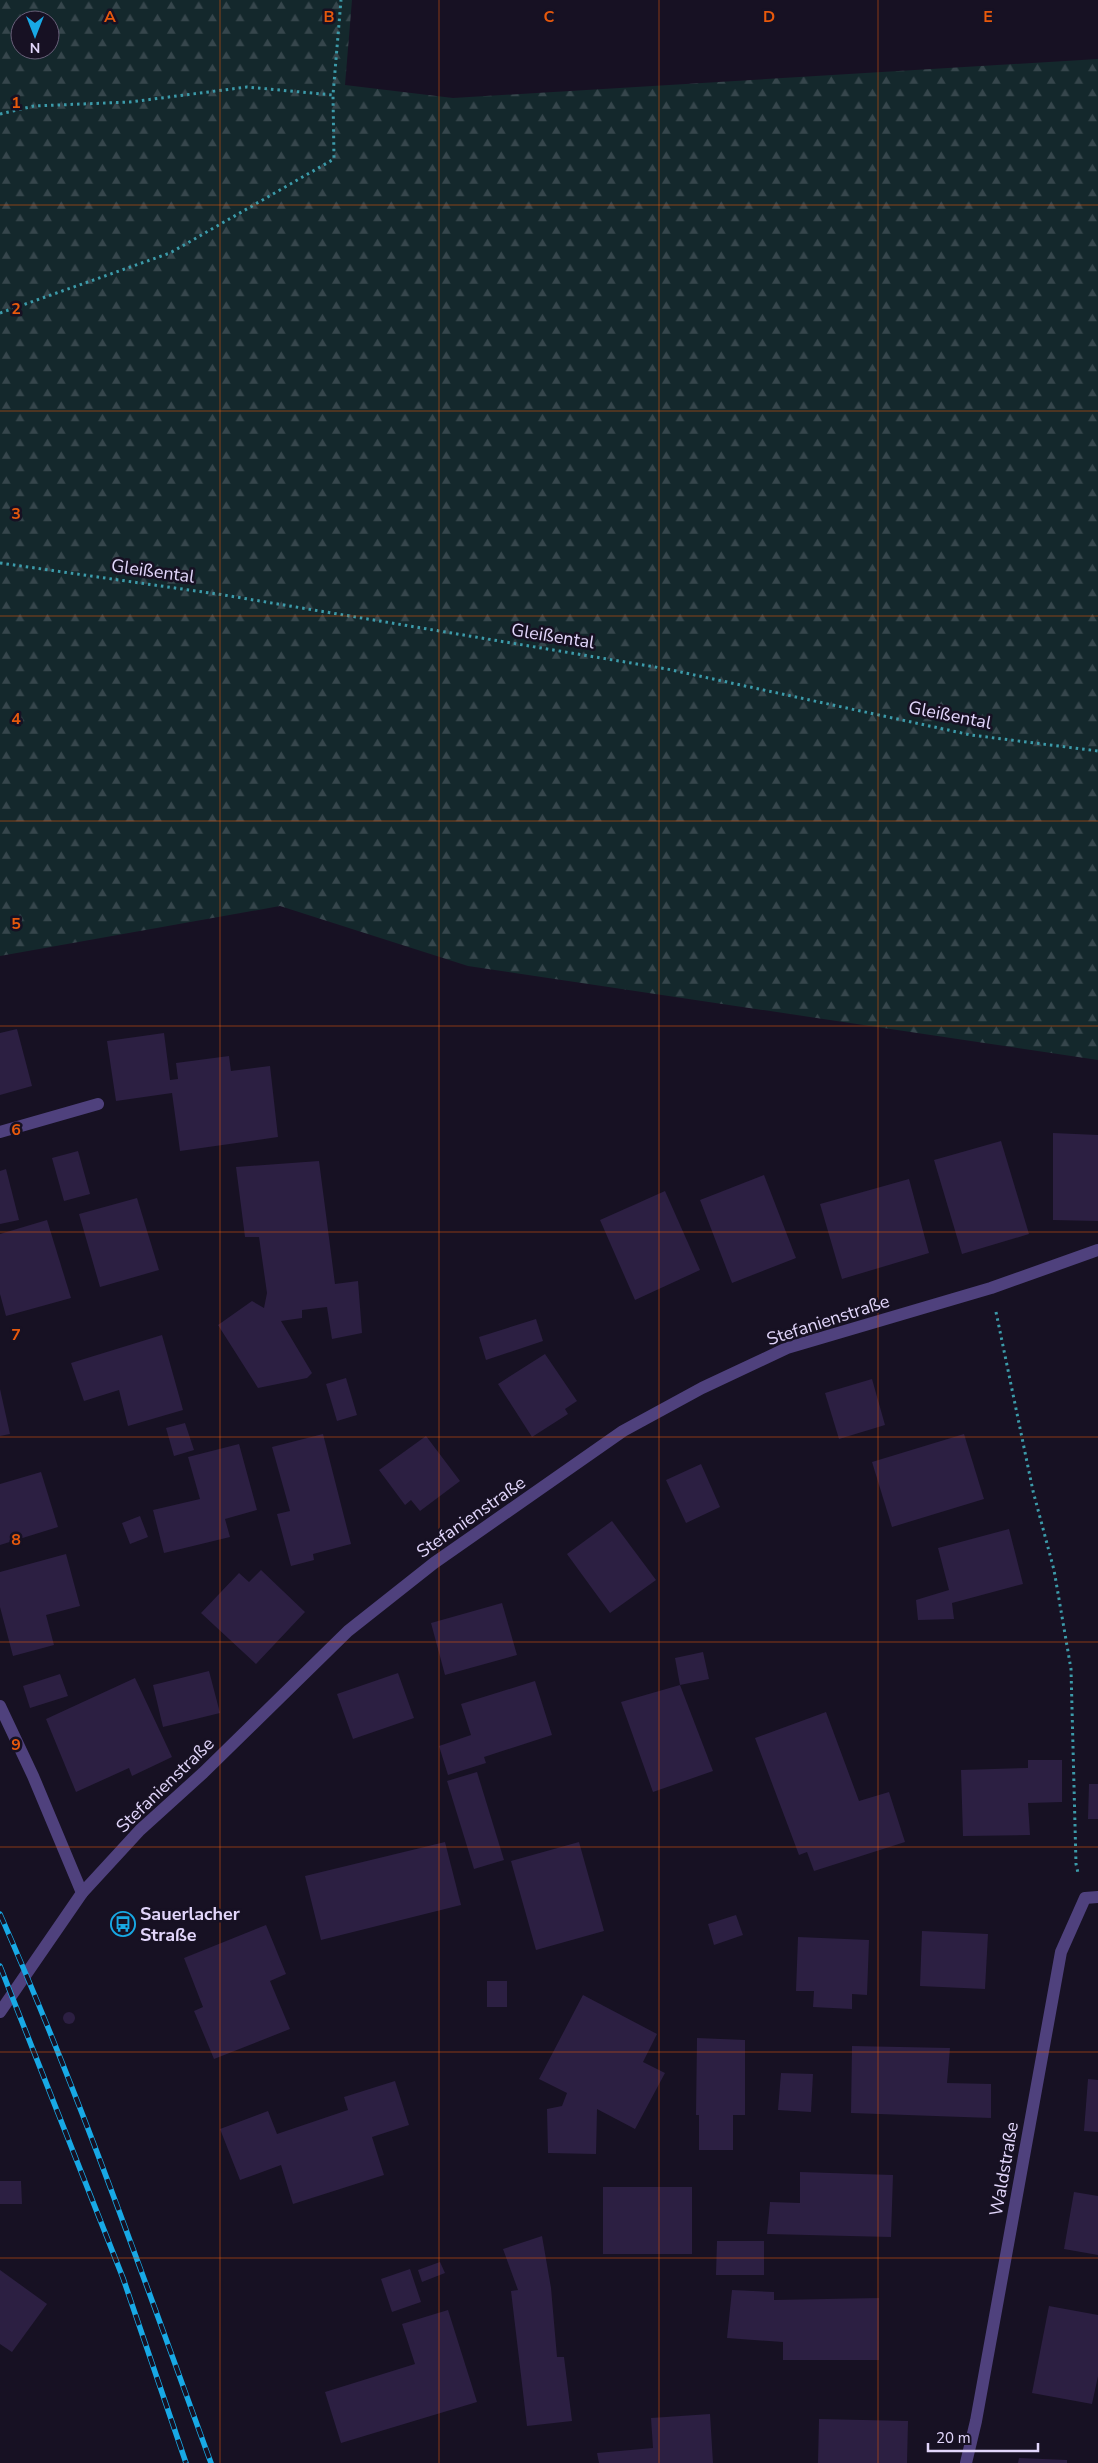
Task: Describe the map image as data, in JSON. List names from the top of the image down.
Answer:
{
  "streets": {
    "street": ["Stefanienstraße", "Waldstraße"],
    "path": ["Gleißental"]
  },
  "places": {
    "bus stop": ["Sauerlacher Straße"]
  },
  "scale_bar": "20 m",
  "north": "bottom",
  "grid": {
    "columns": [
      "A",
      "B",
      "C",
      "D",
      "E"
    ],
    "rows": [
      "1",
      "2",
      "3",
      "4",
      "5",
      "6",
      "7",
      "8",
      "9"
    ]
  }
}
